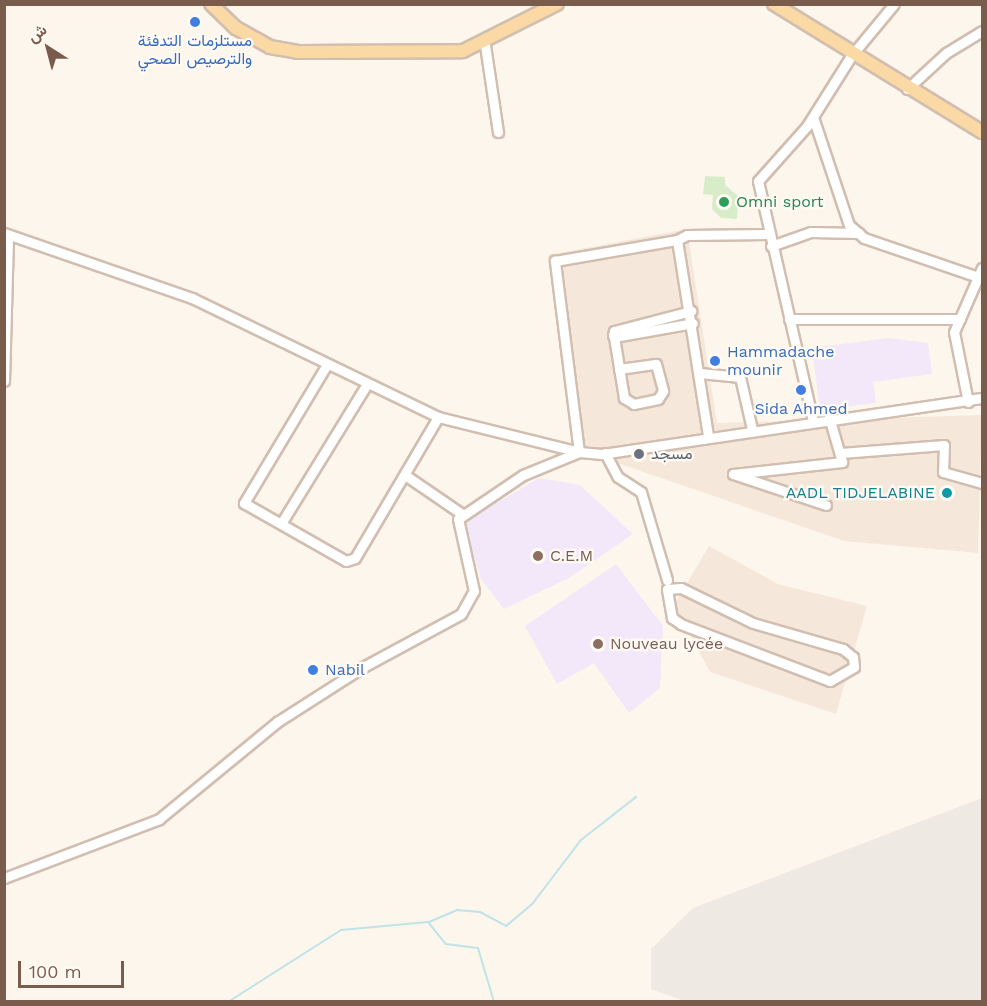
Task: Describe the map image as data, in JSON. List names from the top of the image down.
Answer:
{
  "places": [
    "مستلزمات التدفئة والترصيص الصحي",
    "Omni sport",
    "Hammadache mounir",
    "Sida Ahmed",
    "مسجد",
    "AADL TIDJELABINE",
    "C.E.M",
    "Nouveau lycée",
    "Nabil"
  ],
  "scale_bar": "100 m",
  "north": "top left"
}
